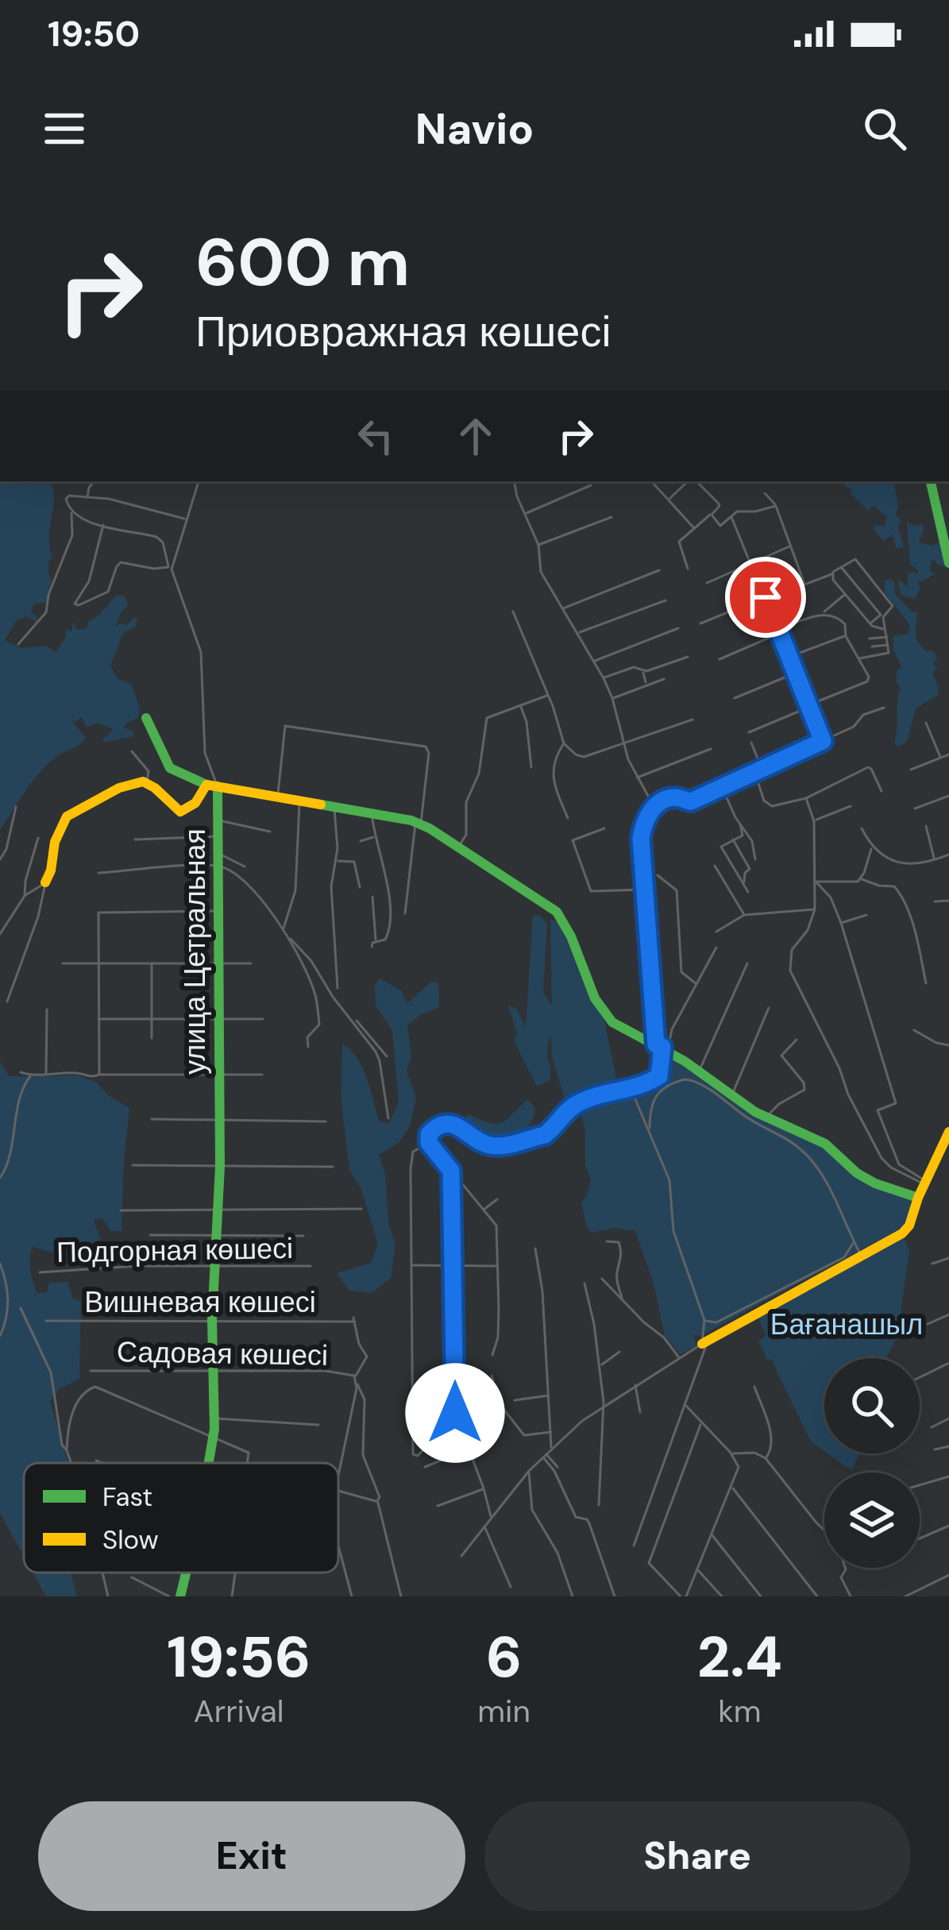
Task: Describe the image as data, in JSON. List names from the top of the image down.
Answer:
{
  "streets": {
    "street": [
      "улица Цетральная",
      "Подгорная көшесі",
      "Вишневая көшесі",
      "Садовая көшесі"
    ]
  },
  "crossings": [
    ["улица Цетральная", "Подгорная көшесі"],
    ["улица Цетральная", "Вишневая көшесі"],
    ["улица Цетральная", "Садовая көшесі"],
    ["Вишневая көшесі", "Садовая көшесі"]
  ],
  "parks": ["Бағанашыл"],
  "legend": ["Fast", "Slow"],
  "page": {
    "status": "19:50",
    "header": "Navio",
    "turn": ["600 m", "Приовражная көшесі"],
    "eta": [
      "19:56",
      "Arrival",
      "6",
      "min",
      "2.4",
      "km"
    ],
    "buttons": ["Exit", "Share"]
  }
}
